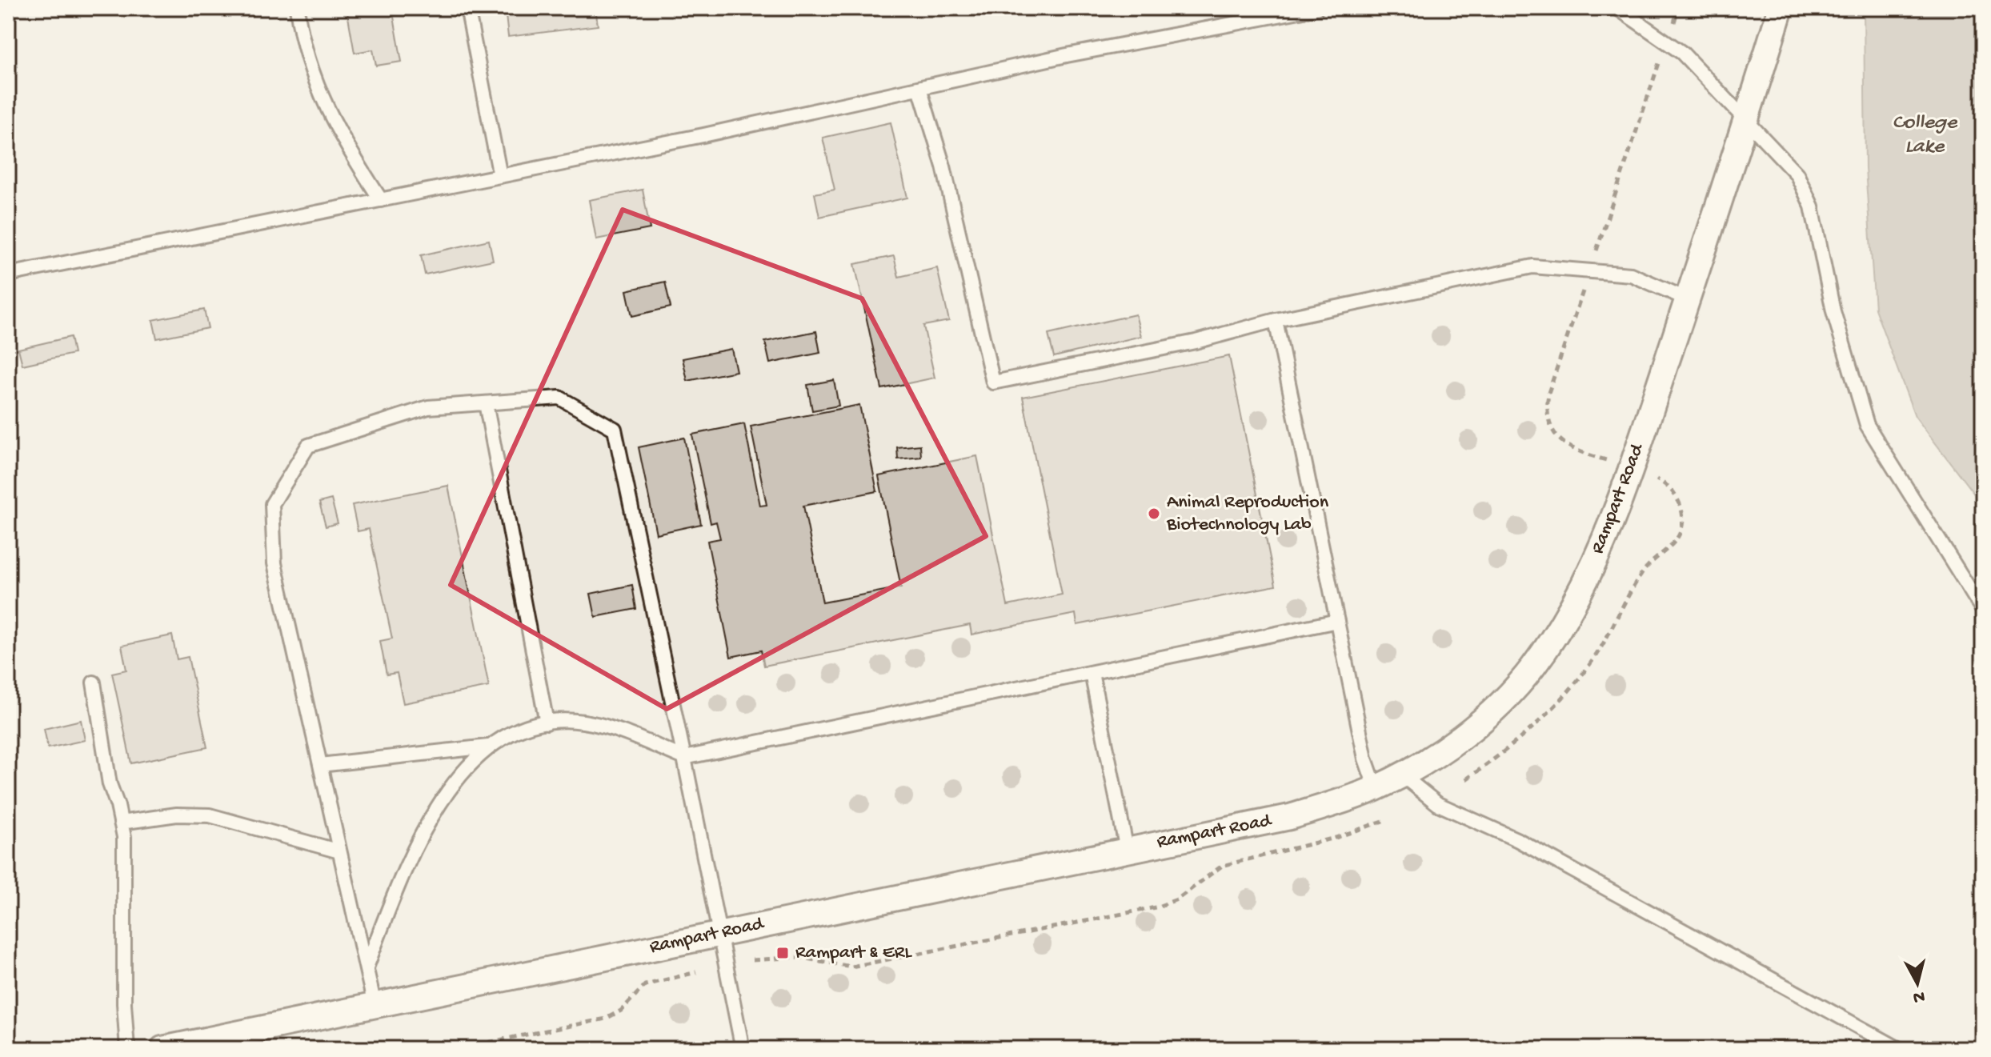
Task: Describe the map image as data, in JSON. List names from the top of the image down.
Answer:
{
  "streets": {
    "street": ["Rampart Road"]
  },
  "water": ["College Lake"],
  "places": {
    "other": ["Animal Reproduction Biotechnology Lab"],
    "transit": ["Rampart & ERL"]
  },
  "north": "bottom"
}
